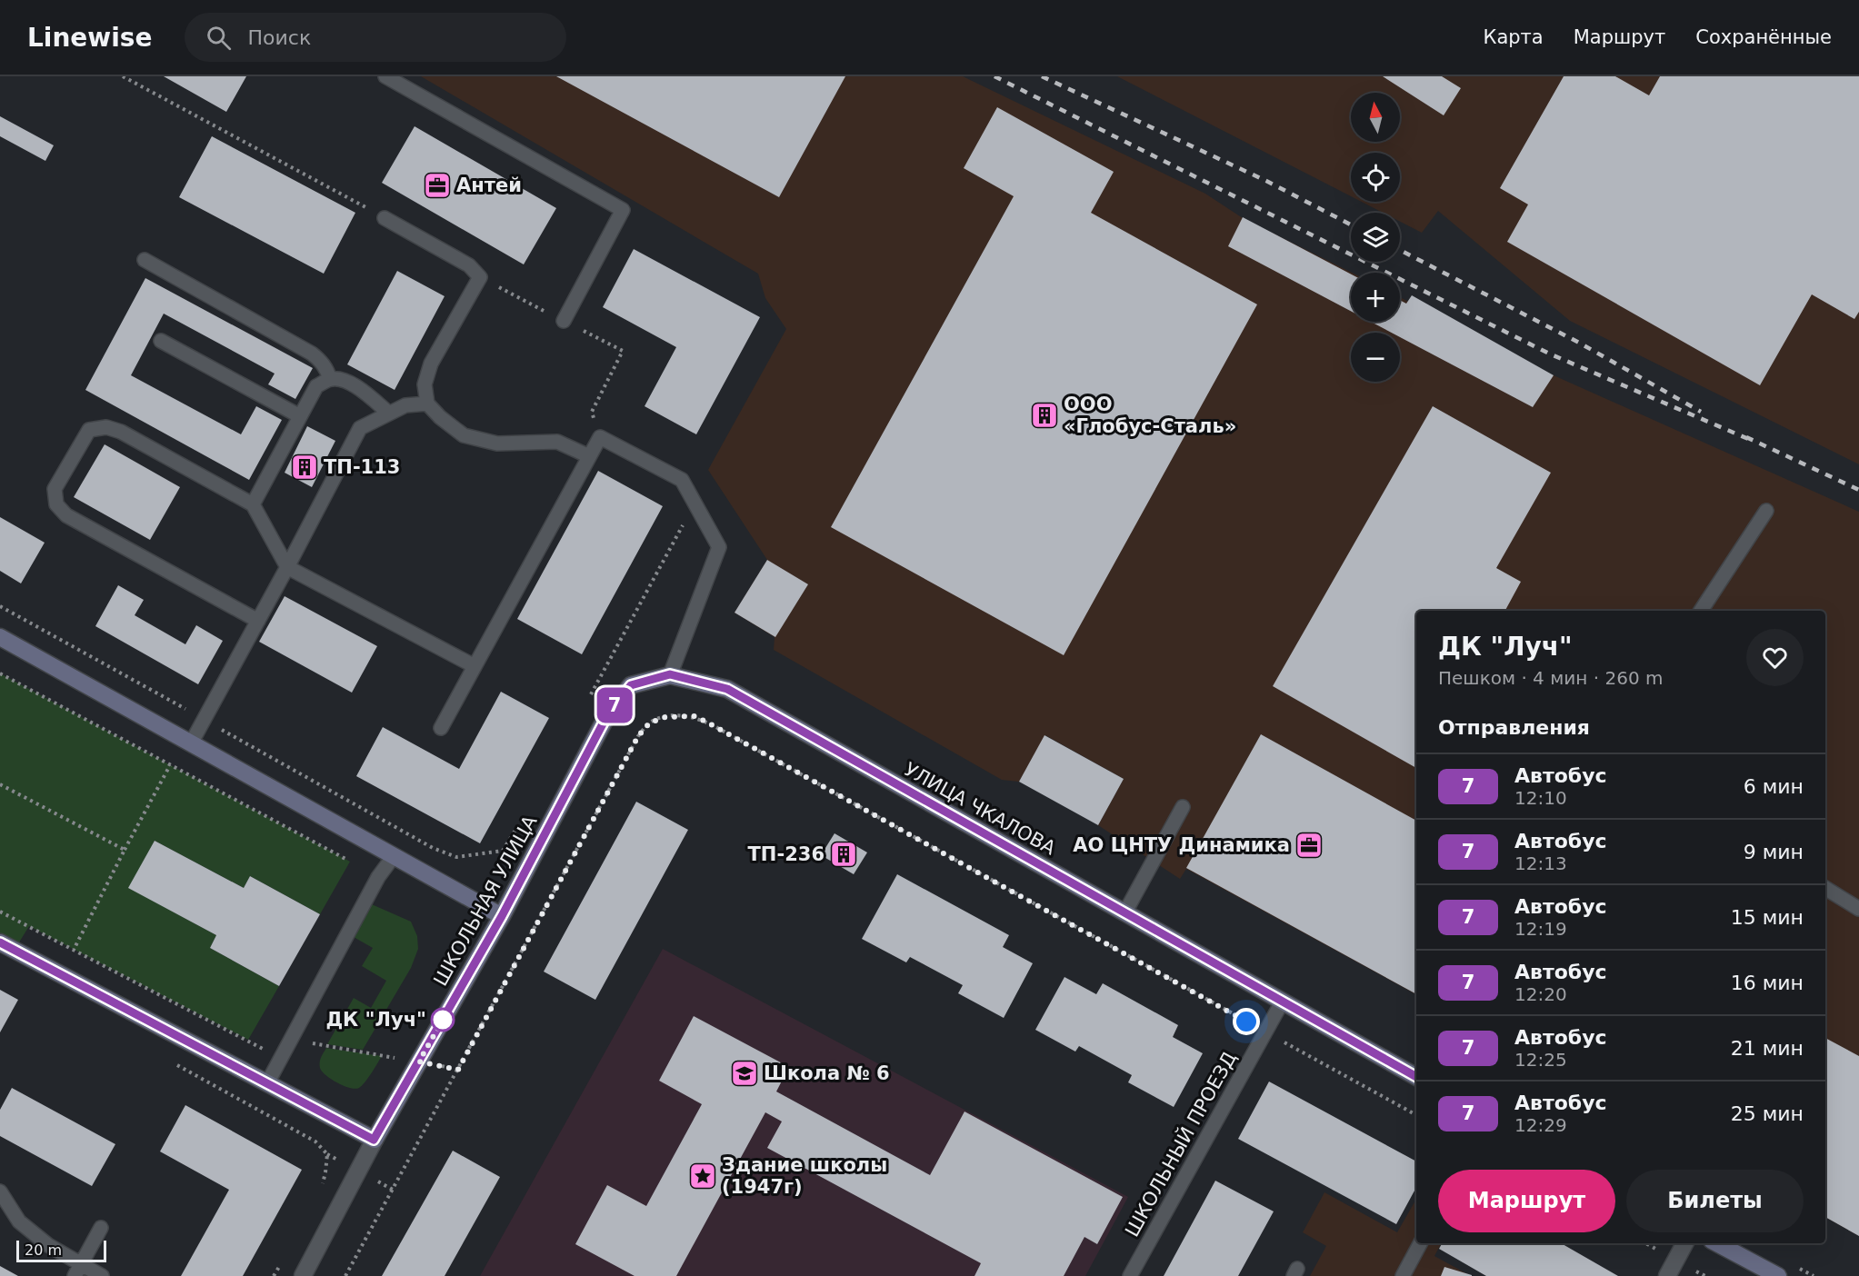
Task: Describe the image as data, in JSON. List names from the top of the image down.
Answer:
{
  "streets": {
    "street": ["УЛИЦА ЧКАЛОВА", "ШКОЛЬНАЯ УЛИЦА"],
    "lane": ["ШКОЛЬНЫЙ ПРОЕЗД"]
  },
  "crossings": [
    ["УЛИЦА ЧКАЛОВА", "ШКОЛЬНАЯ УЛИЦА"],
    ["УЛИЦА ЧКАЛОВА", "ШКОЛЬНЫЙ ПРОЕЗД"]
  ],
  "places": {
    "office": ["Антей", "АО ЦНТУ Динамика"],
    "building": ["ООО «Глобус-Сталь»", "ТП-113", "ТП-236"],
    "other": ["ДК \"Луч\""],
    "school or university": ["Школа № 6"],
    "place": ["Здание школы (1947г)"]
  },
  "lines": ["bus line 7"],
  "scale_bar": "20 m",
  "north": "top",
  "page": {
    "header": "Linewise",
    "search": "Поиск",
    "nav": ["Карта", "Маршрут", "Сохранённые"],
    "on_map": "7",
    "map_buttons": ["+", "−"],
    "heading": [
      ["ДК \"Луч\"", "Пешком · 4 мин · 260 m"],
      "Отправления"
    ],
    "list": [
      {
        "mark": "7",
        "name": "Автобус",
        "note": "12:10",
        "value": "6 мин"
      },
      {
        "mark": "7",
        "name": "Автобус",
        "note": "12:13",
        "value": "9 мин"
      },
      {
        "mark": "7",
        "name": "Автобус",
        "note": "12:19",
        "value": "15 мин"
      },
      {
        "mark": "7",
        "name": "Автобус",
        "note": "12:20",
        "value": "16 мин"
      },
      {
        "mark": "7",
        "name": "Автобус",
        "note": "12:25",
        "value": "21 мин"
      },
      {
        "mark": "7",
        "name": "Автобус",
        "note": "12:29",
        "value": "25 мин"
      }
    ],
    "buttons": ["Маршрут", "Билеты"],
    "scale": "20 m"
  }
}
